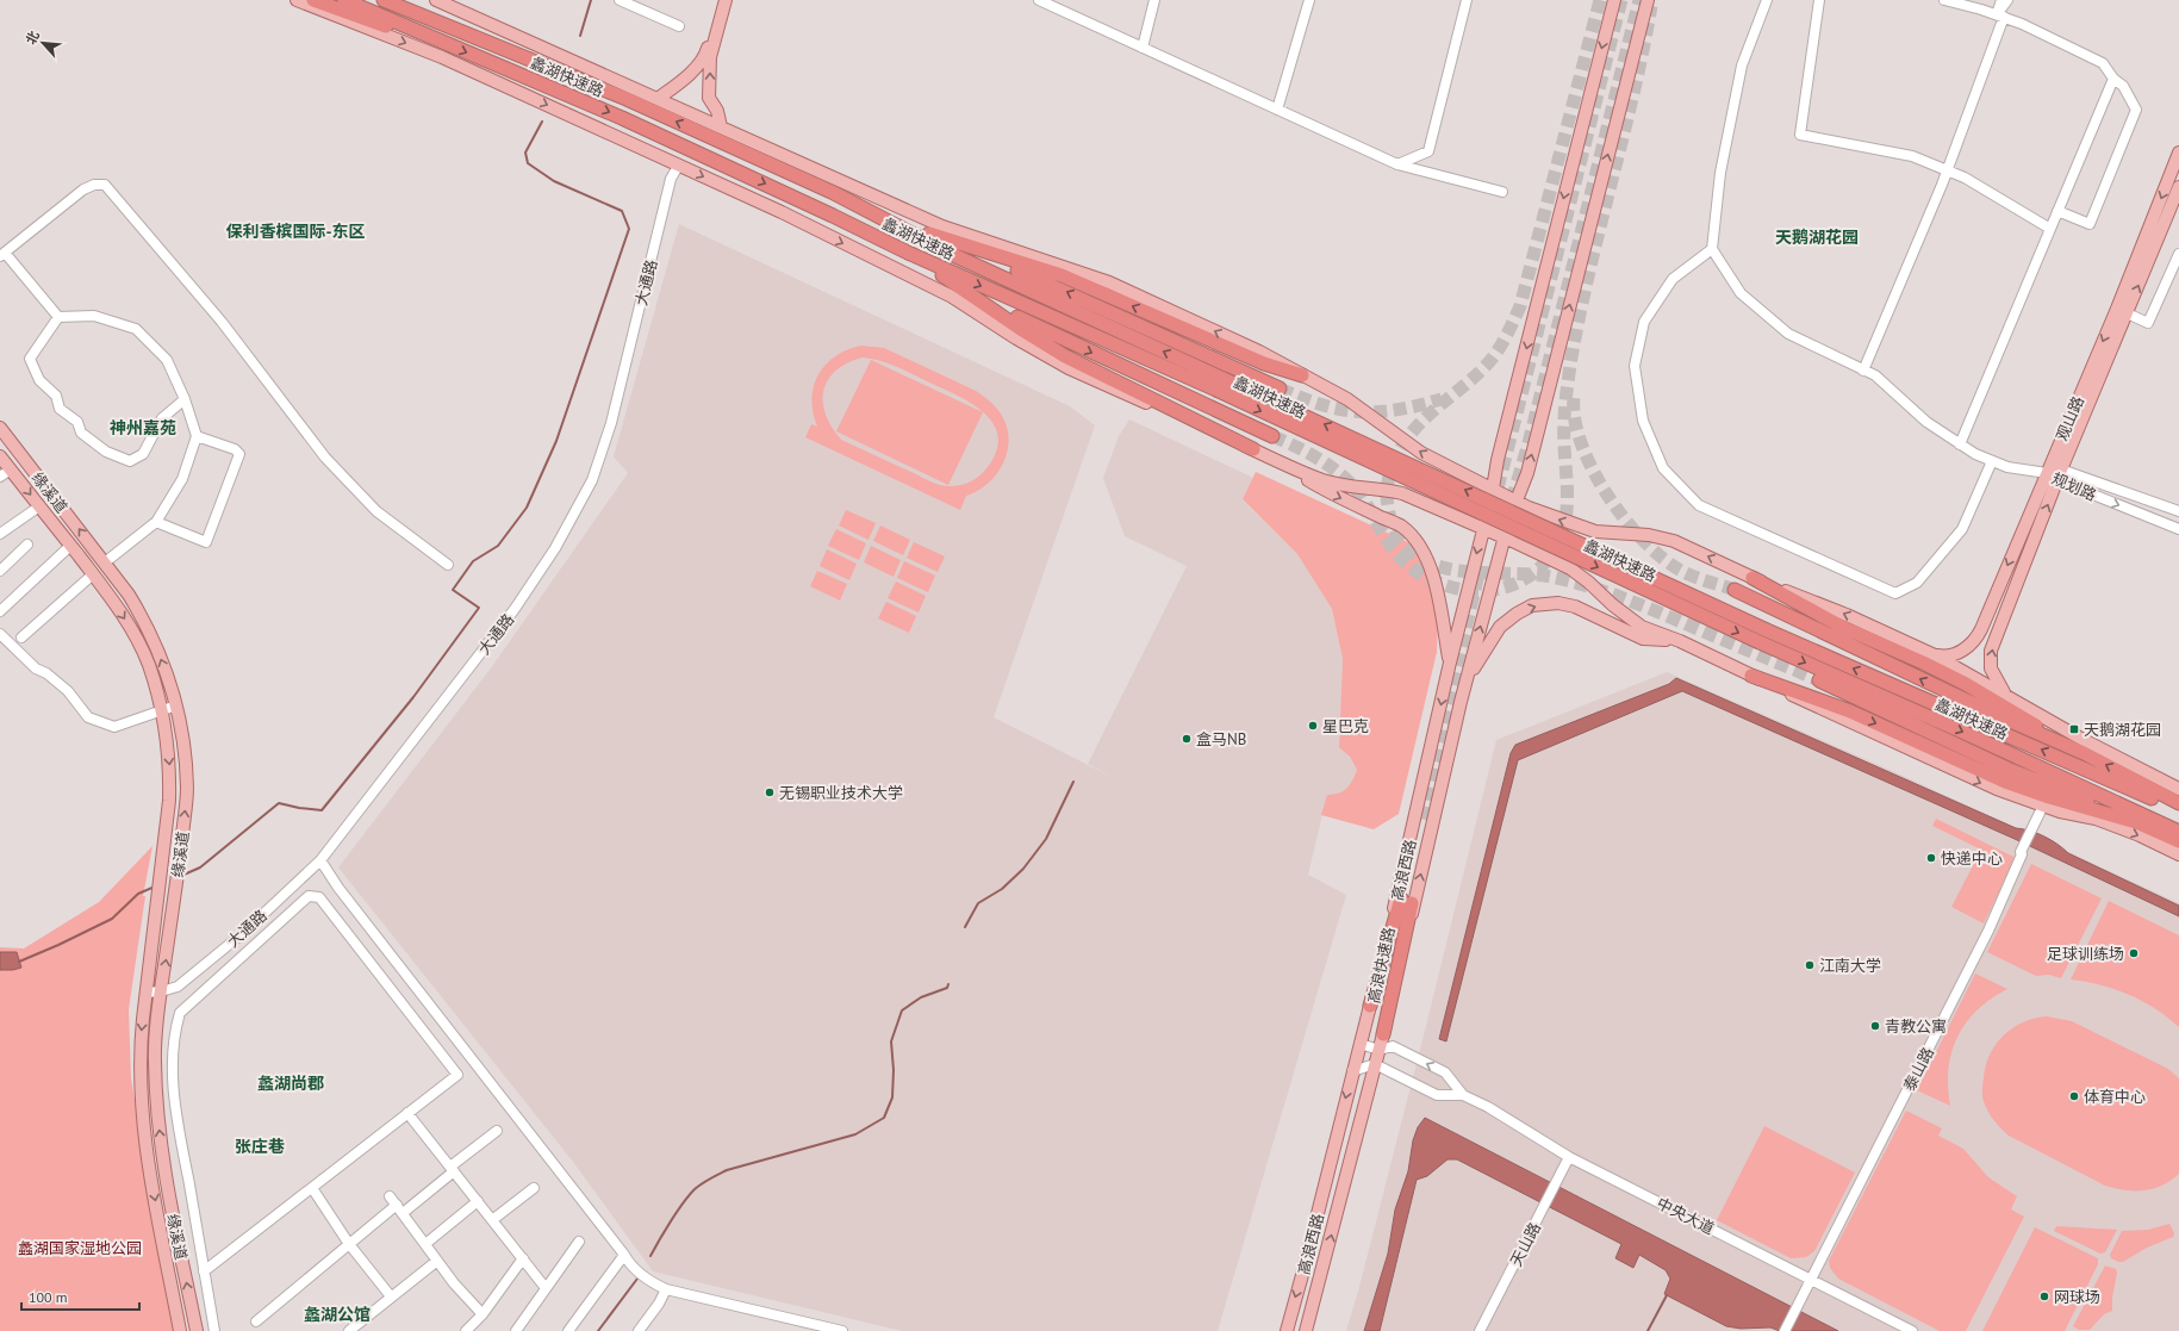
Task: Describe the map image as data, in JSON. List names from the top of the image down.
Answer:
{
  "streets": {
    "highway": ["蠡湖快速路", "高浪快速路"],
    "main road": ["观山路", "缘溪道", "高浪西路"],
    "street": [
      "大通路",
      "规划路",
      "泰山路",
      "中央大道",
      "天山路"
    ]
  },
  "crossings": [
    ["大通路", "缘溪道"],
    ["观山路", "规划路"],
    ["高浪西路", "高浪快速路"],
    ["泰山路", "中央大道"],
    ["中央大道", "天山路"]
  ],
  "districts": [
    "保利香槟国际-东区",
    "天鹅湖花园",
    "神州嘉苑",
    "蠡湖尚郡",
    "张庄巷",
    "蠡湖公馆"
  ],
  "parks": ["蠡湖国家湿地公园"],
  "places": {
    "other": [
      "星巴克",
      "盒马NB",
      "无锡职业技术大学",
      "快递中心",
      "足球训练场",
      "江南大学",
      "青教公寓",
      "体育中心",
      "网球场"
    ],
    "transit": ["天鹅湖花园"]
  },
  "scale_bar": "100 m",
  "north": "top left"
}
